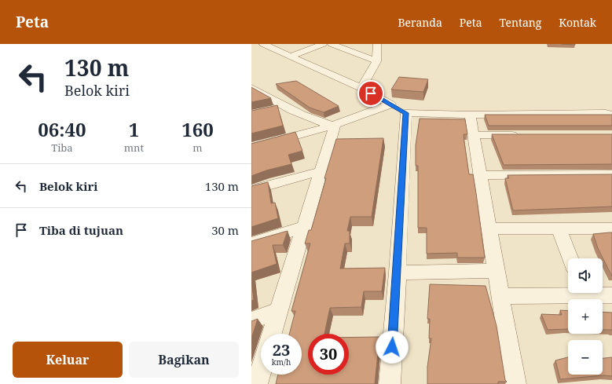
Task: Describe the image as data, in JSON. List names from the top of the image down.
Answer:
{
  "page": {
    "header": "Peta",
    "nav": [
      "Beranda",
      "Peta",
      "Tentang",
      "Kontak"
    ],
    "turn": ["130 m", "Belok kiri"],
    "eta": [
      "06:40",
      "Tiba",
      "1",
      "mnt",
      "160",
      "m"
    ],
    "list": [
      {
        "name": "Belok kiri",
        "value": "130 m"
      },
      {
        "name": "Tiba di tujuan",
        "value": "30 m"
      }
    ],
    "map_buttons": ["+", "−"],
    "speed": "23 km/h",
    "limit": "30",
    "buttons": ["Keluar", "Bagikan"]
  }
}
